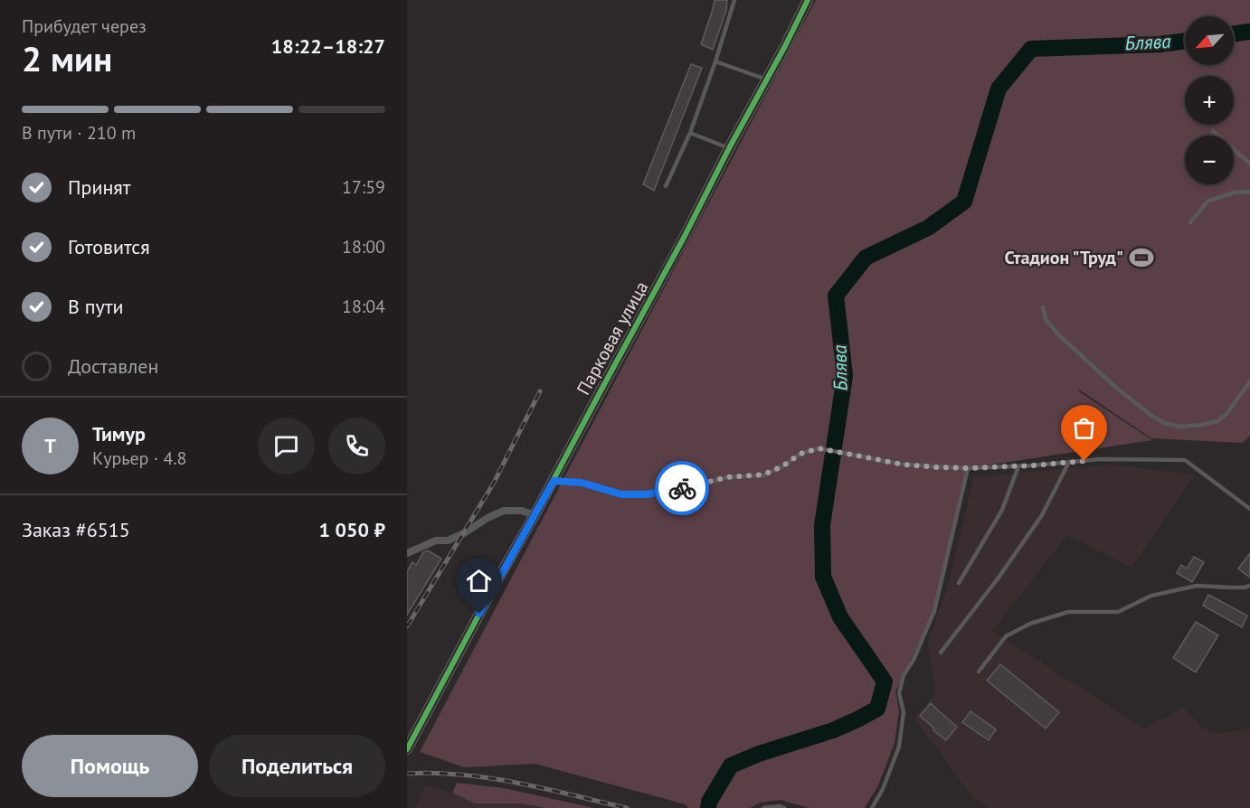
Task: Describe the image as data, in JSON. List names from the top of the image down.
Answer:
{
  "streets": {
    "street": ["Парковая улица"]
  },
  "water": ["Блява"],
  "places": {
    "sports": ["Стадион \"Труд\""]
  },
  "north": "bottom left",
  "page": {
    "heading": ["2 мин", "Прибудет через", "18:22–18:27"],
    "panel": [
      "Тимур",
      "Курьер · 4.8",
      "Заказ #6515",
      "1 050 ₽"
    ],
    "map_buttons": ["+", "−"],
    "bar": "В пути · 210 m",
    "list": [
      ["Принят", "17:59"],
      ["Готовится", "18:00"],
      ["В пути", "18:04"],
      "Доставлен"
    ],
    "round": "Т",
    "buttons": ["Помощь", "Поделиться"]
  }
}
